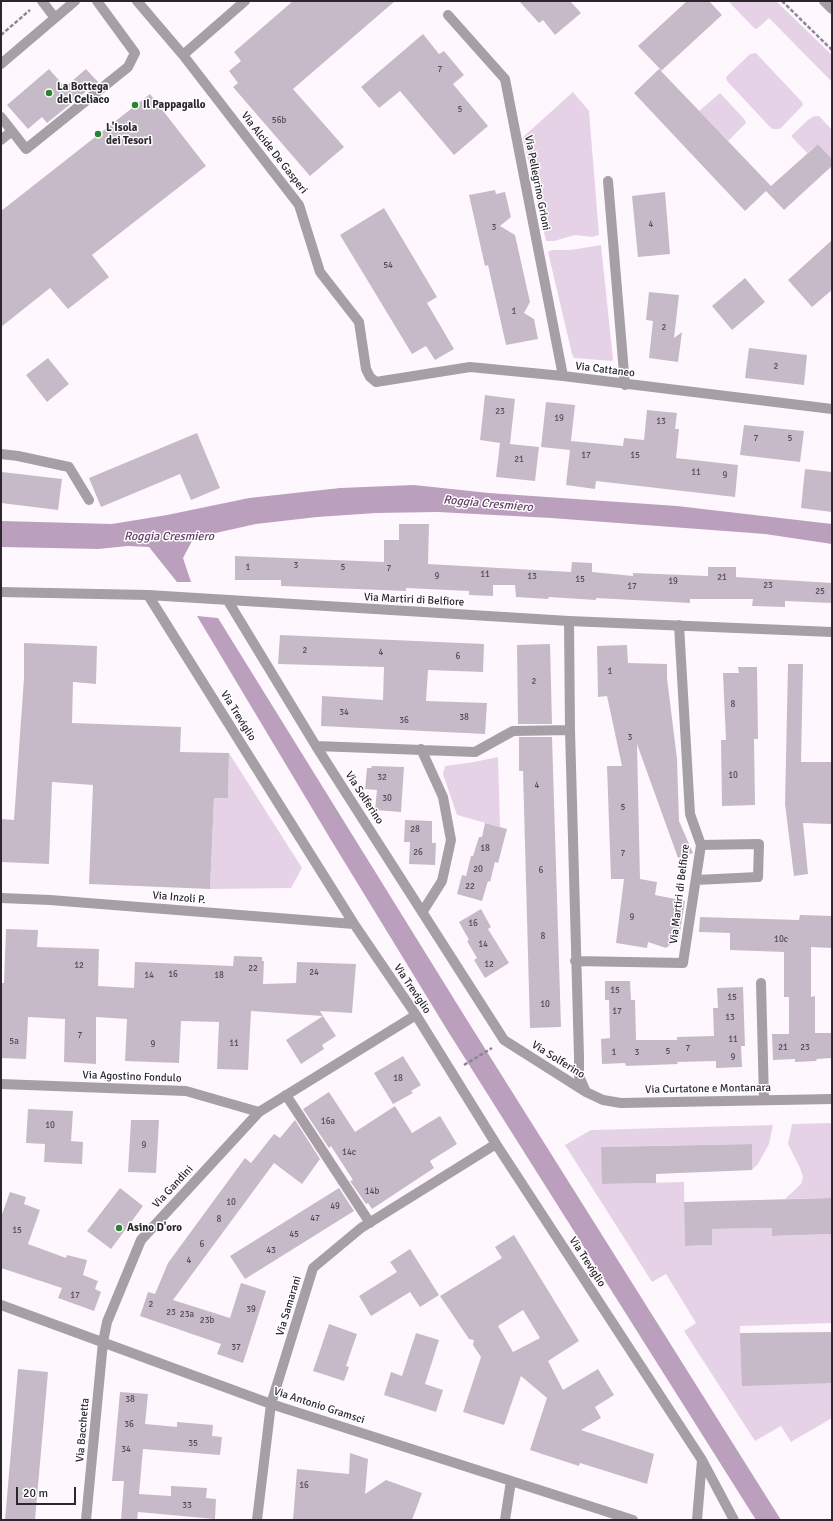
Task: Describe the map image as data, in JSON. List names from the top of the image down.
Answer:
{
  "streets": {
    "street": [
      "Via Alcide De Gasperi",
      "Via Pellegrino Grioni",
      "Via Cattaneo",
      "Via Martiri di Belfiore",
      "Via Treviglio",
      "Via Solferino",
      "Via Inzoli P.",
      "Via Agostino Fondulo",
      "Via Curtatone e Montanara",
      "Via Gandini",
      "Via Samarani",
      "Via Antonio Gramsci",
      "Via Bacchetta"
    ]
  },
  "crossings": [
    ["Via Alcide De Gasperi", "Via Cattaneo"],
    ["Via Pellegrino Grioni", "Via Cattaneo"],
    ["Via Martiri di Belfiore", "Via Treviglio"],
    ["Via Martiri di Belfiore", "Via Solferino"],
    ["Via Treviglio", "Via Inzoli P."],
    ["Via Treviglio", "Via Gandini"],
    ["Via Treviglio", "Via Samarani"],
    ["Via Solferino", "Via Curtatone e Montanara"],
    ["Via Agostino Fondulo", "Via Gandini"],
    ["Via Gandini", "Via Antonio Gramsci"],
    ["Via Gandini", "Via Bacchetta"],
    ["Via Samarani", "Via Antonio Gramsci"],
    ["Via Antonio Gramsci", "Via Bacchetta"]
  ],
  "water": ["Roggia Cresmiero"],
  "places": [
    "La Bottega del Celiaco",
    "Il Pappagallo",
    "L'Isola dei Tesori",
    "Asino D'oro"
  ],
  "house_numbers": [
    "7",
    "5",
    "56b",
    "4",
    "3",
    "54",
    "1",
    "2",
    "2",
    "23",
    "19",
    "13",
    "7",
    "5",
    "17",
    "15",
    "21",
    "11",
    "9",
    "3",
    "1",
    "5",
    "7",
    "11",
    "9",
    "13",
    "21",
    "15",
    "19",
    "23",
    "17",
    "25",
    "2",
    "4",
    "6",
    "1",
    "2",
    "8",
    "34",
    "38",
    "36",
    "3",
    "10",
    "32",
    "4",
    "30",
    "5",
    "28",
    "18",
    "26",
    "7",
    "20",
    "6",
    "22",
    "9",
    "16",
    "8",
    "10c",
    "14",
    "12",
    "12",
    "22",
    "24",
    "16",
    "14",
    "18",
    "15",
    "15",
    "10",
    "17",
    "13",
    "7",
    "11",
    "5a",
    "11",
    "9",
    "21",
    "23",
    "7",
    "5",
    "1",
    "3",
    "9",
    "18",
    "16a",
    "10",
    "9",
    "14c",
    "14b",
    "10",
    "49",
    "47",
    "8",
    "15",
    "45",
    "6",
    "43",
    "4",
    "17",
    "2",
    "39",
    "23",
    "23a",
    "23b",
    "37",
    "38",
    "36",
    "35",
    "34",
    "16",
    "33"
  ],
  "scale_bar": "20 m"
}
